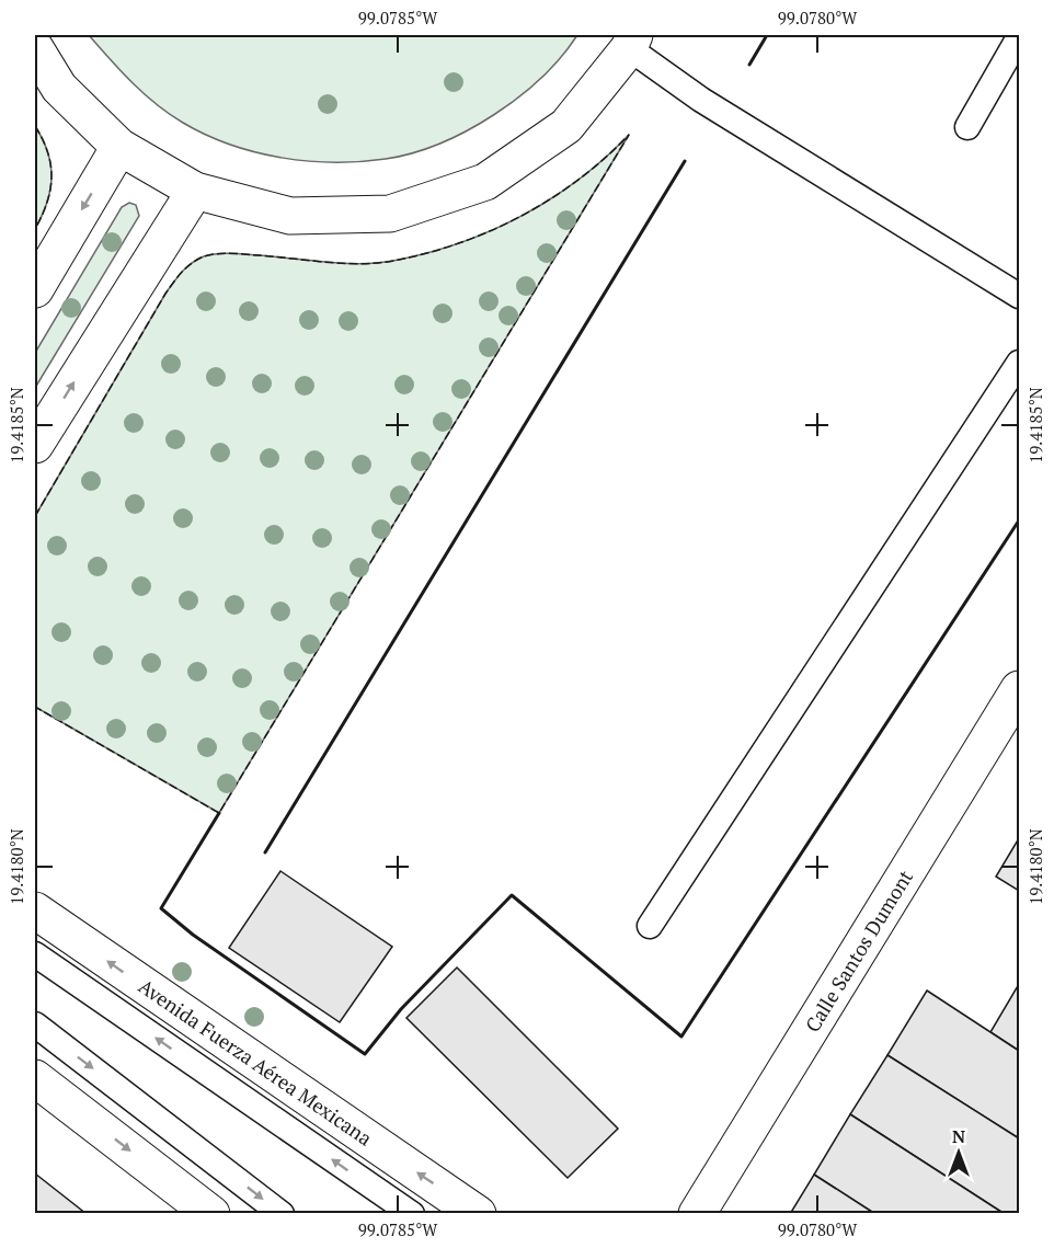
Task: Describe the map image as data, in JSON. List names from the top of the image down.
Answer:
{
  "streets": {
    "street": ["Calle Santos Dumont", "Avenida Fuerza Aérea Mexicana"]
  },
  "north": "top",
  "coordinates": [
    "99.0785°W",
    "99.0780°W",
    "19.4185°N",
    "19.4180°N"
  ]
}
